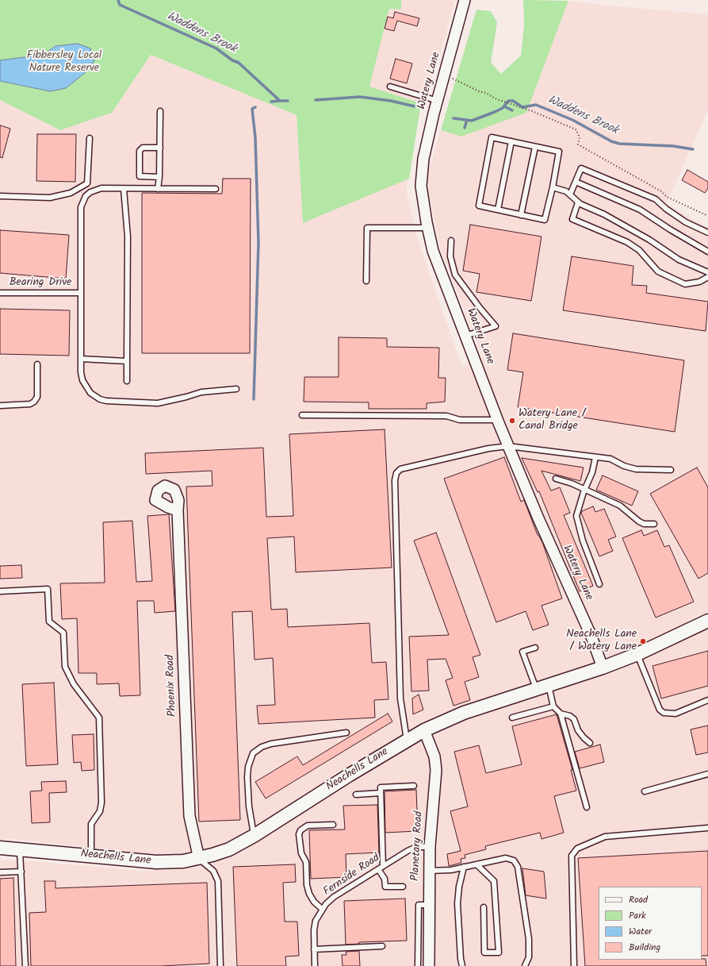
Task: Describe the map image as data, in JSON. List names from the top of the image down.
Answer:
{
  "streets": {
    "street": [
      "Watery Lane",
      "Phoenix Road",
      "Neachells Lane",
      "Planetary Road"
    ],
    "lane": ["Bearing Drive", "Fernside Road"]
  },
  "crossings": [
    ["Watery Lane", "Neachells Lane"],
    ["Phoenix Road", "Neachells Lane"],
    ["Neachells Lane", "Planetary Road"],
    ["Planetary Road", "Fernside Road"]
  ],
  "water": ["Waddens Brook"],
  "parks": ["Fibbersley Local Nature Reserve"],
  "places": ["Watery Lane / Canal Bridge", "Neachells Lane / Watery Lane"],
  "legend": [
    "Road",
    "Park",
    "Water",
    "Building"
  ]
}
